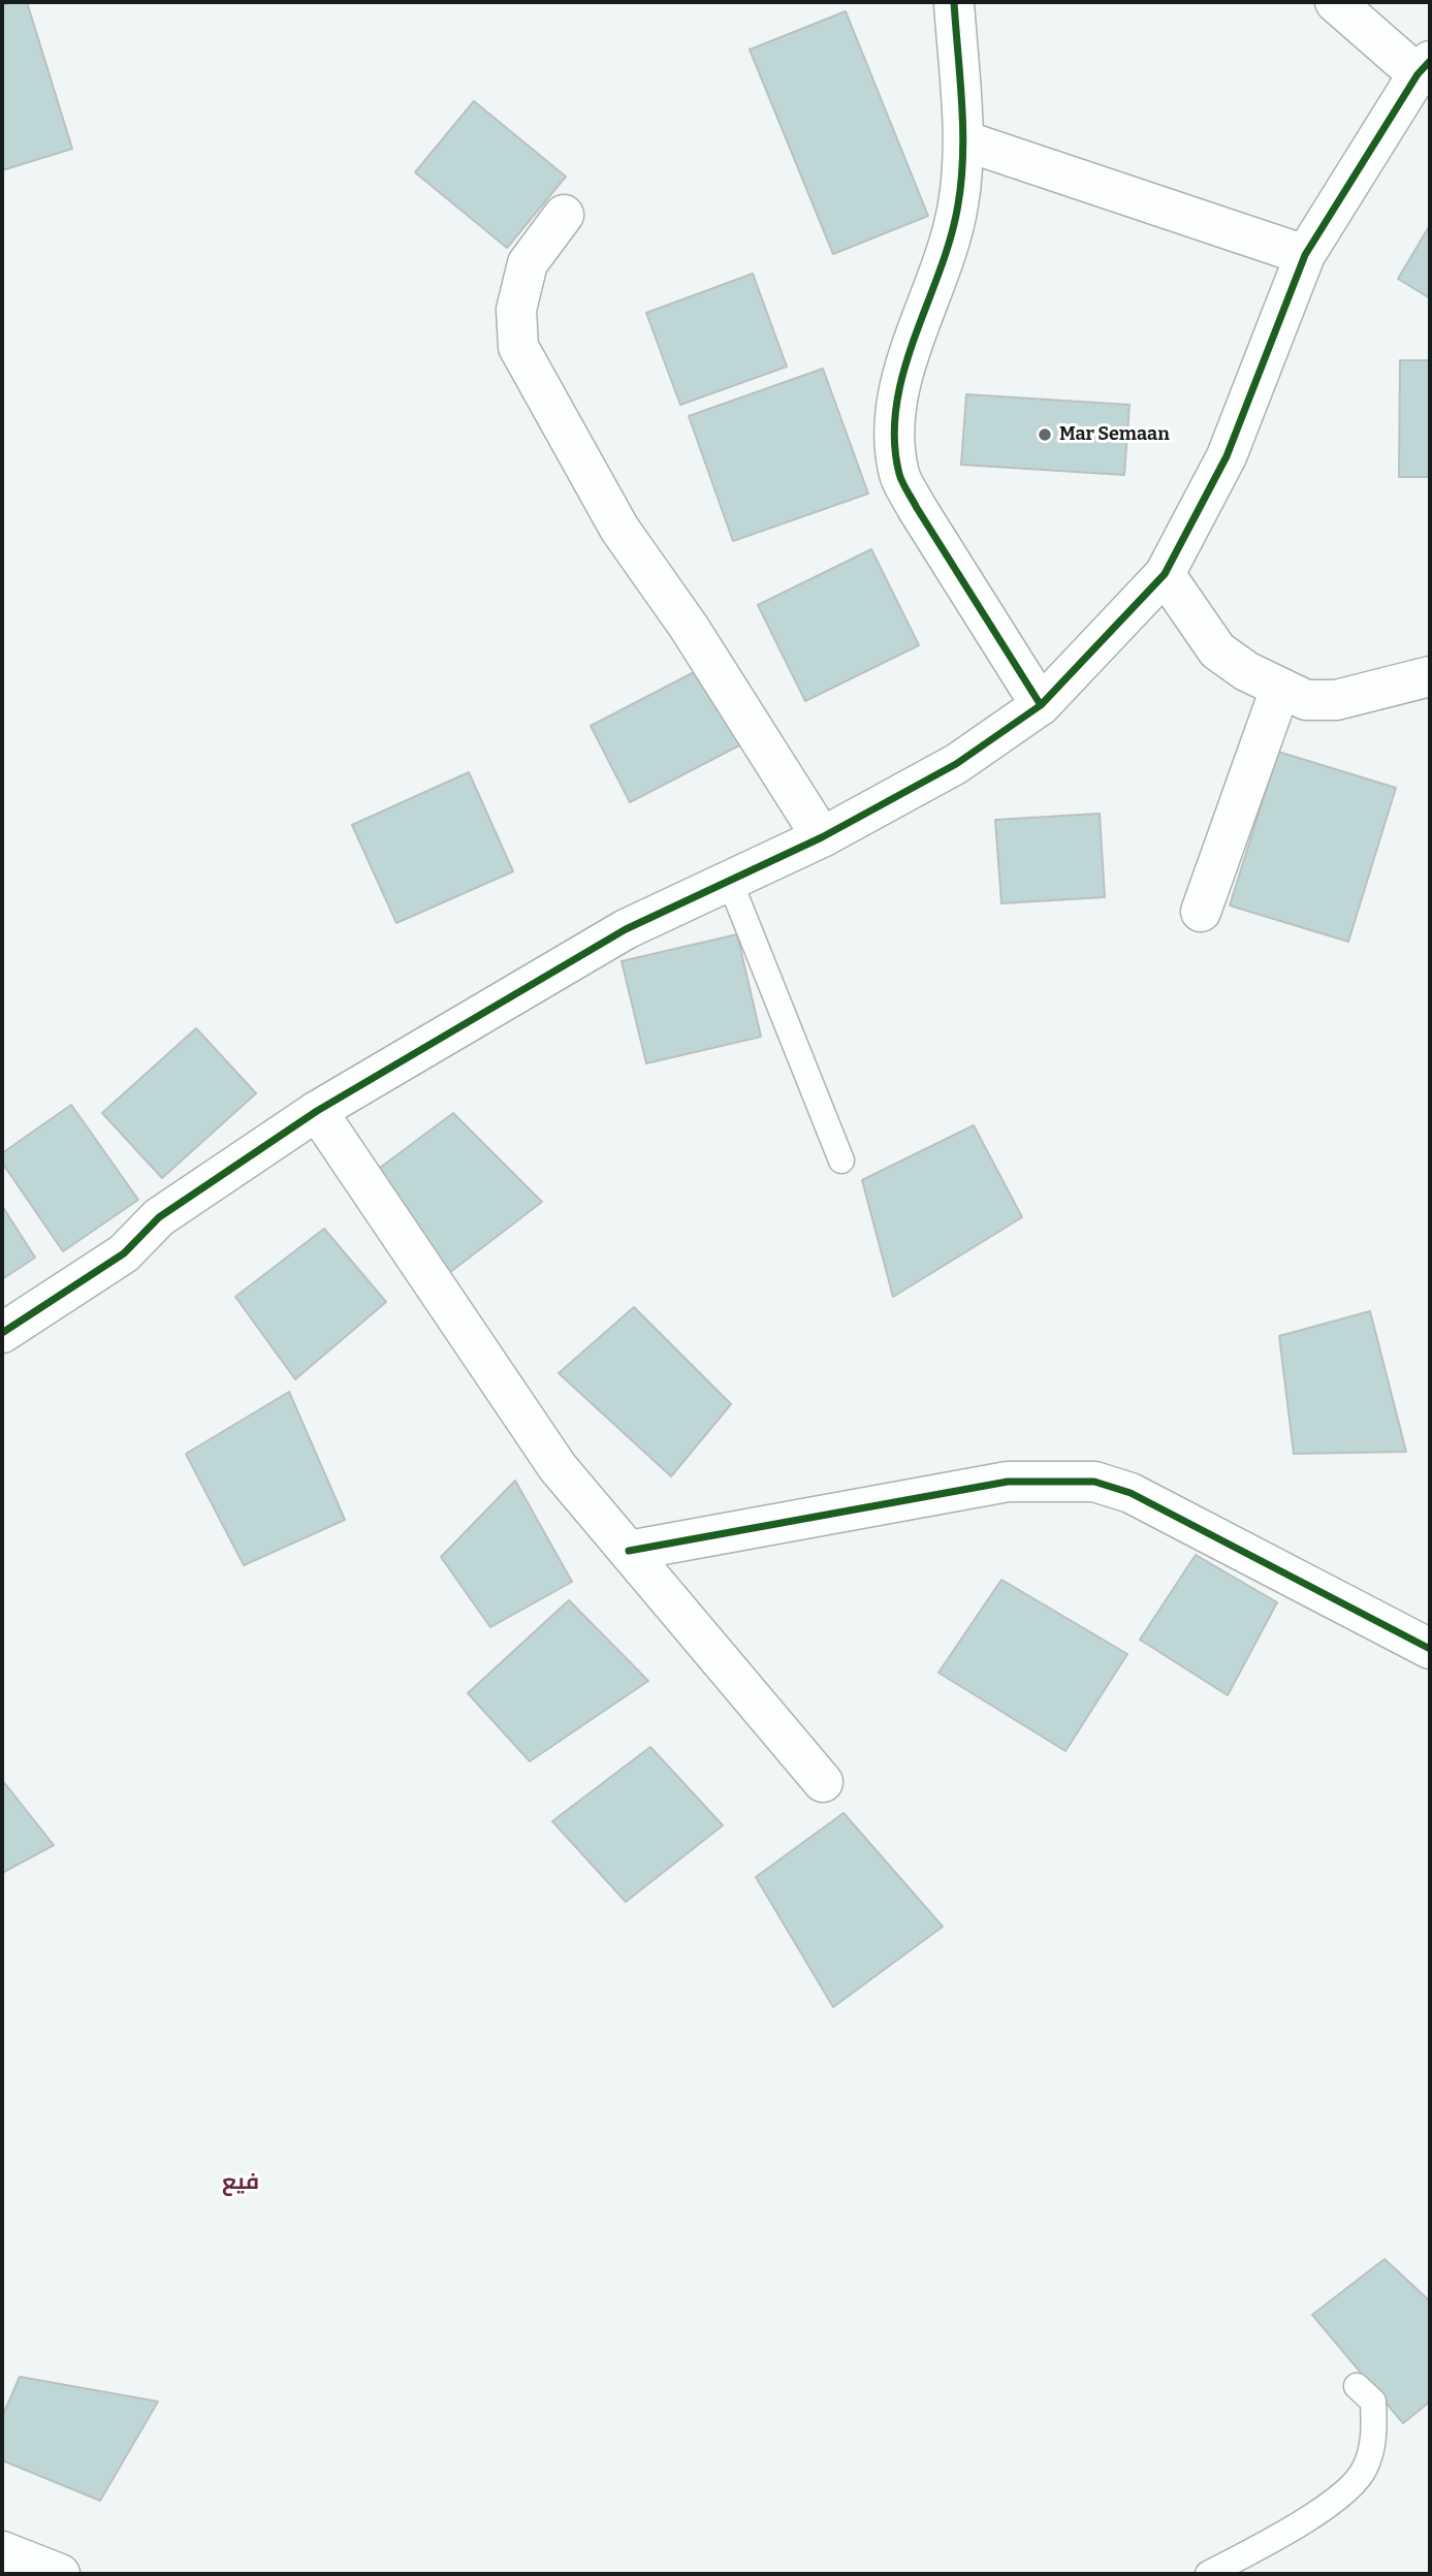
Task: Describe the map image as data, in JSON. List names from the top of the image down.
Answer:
{
  "districts": ["فيع"],
  "places": ["Mar Semaan"]
}
